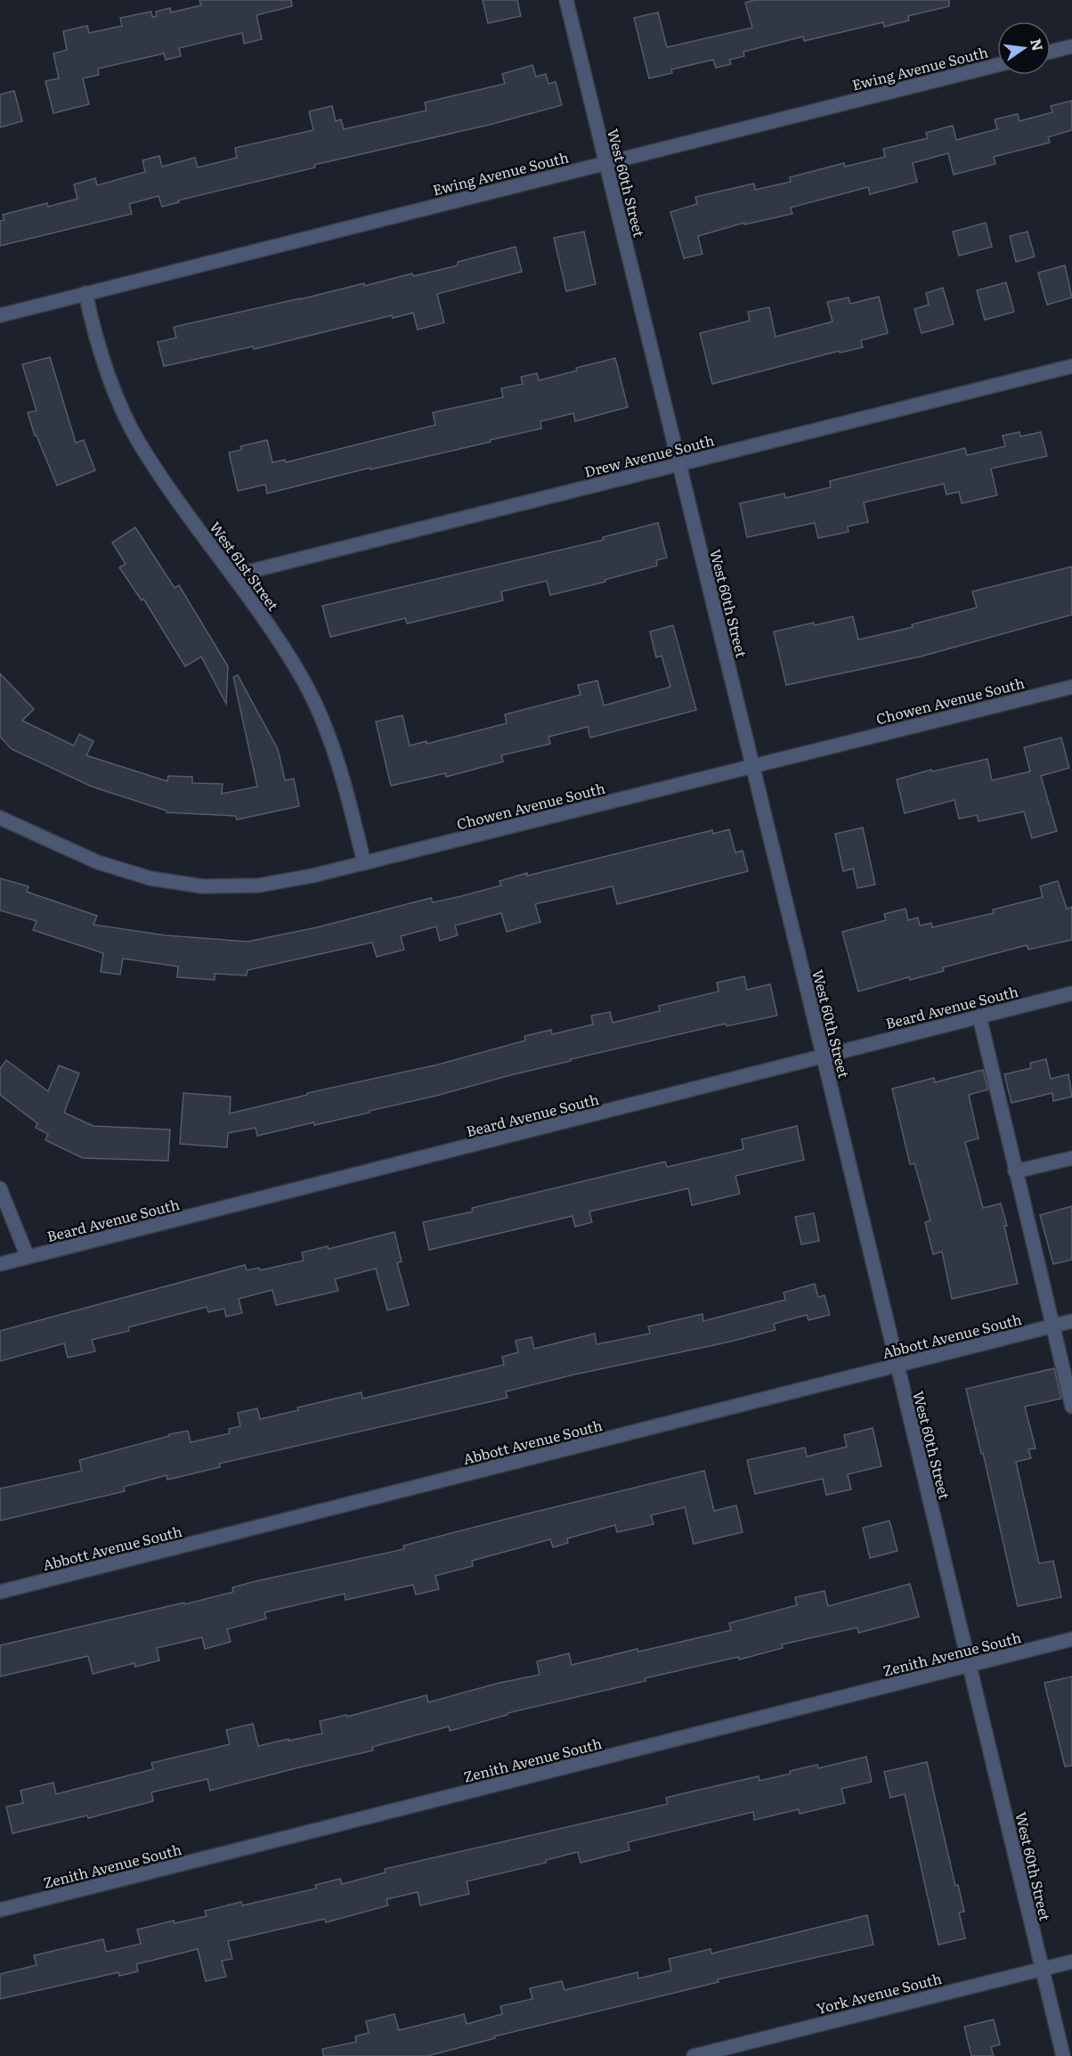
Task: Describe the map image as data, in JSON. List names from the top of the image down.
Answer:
{
  "streets": {
    "street": [
      "Ewing Avenue South",
      "West 60th Street",
      "Drew Avenue South",
      "West 61st Street",
      "Chowen Avenue South",
      "Beard Avenue South",
      "Abbott Avenue South",
      "Zenith Avenue South",
      "York Avenue South"
    ]
  },
  "crossings": [
    ["Ewing Avenue South", "West 60th Street"],
    ["Ewing Avenue South", "West 61st Street"],
    ["West 60th Street", "Drew Avenue South"],
    ["West 60th Street", "Chowen Avenue South"],
    ["West 60th Street", "Beard Avenue South"],
    ["West 60th Street", "Abbott Avenue South"],
    ["West 60th Street", "Zenith Avenue South"],
    ["West 60th Street", "York Avenue South"],
    ["Drew Avenue South", "West 61st Street"],
    ["West 61st Street", "Chowen Avenue South"]
  ],
  "north": "right"
}
